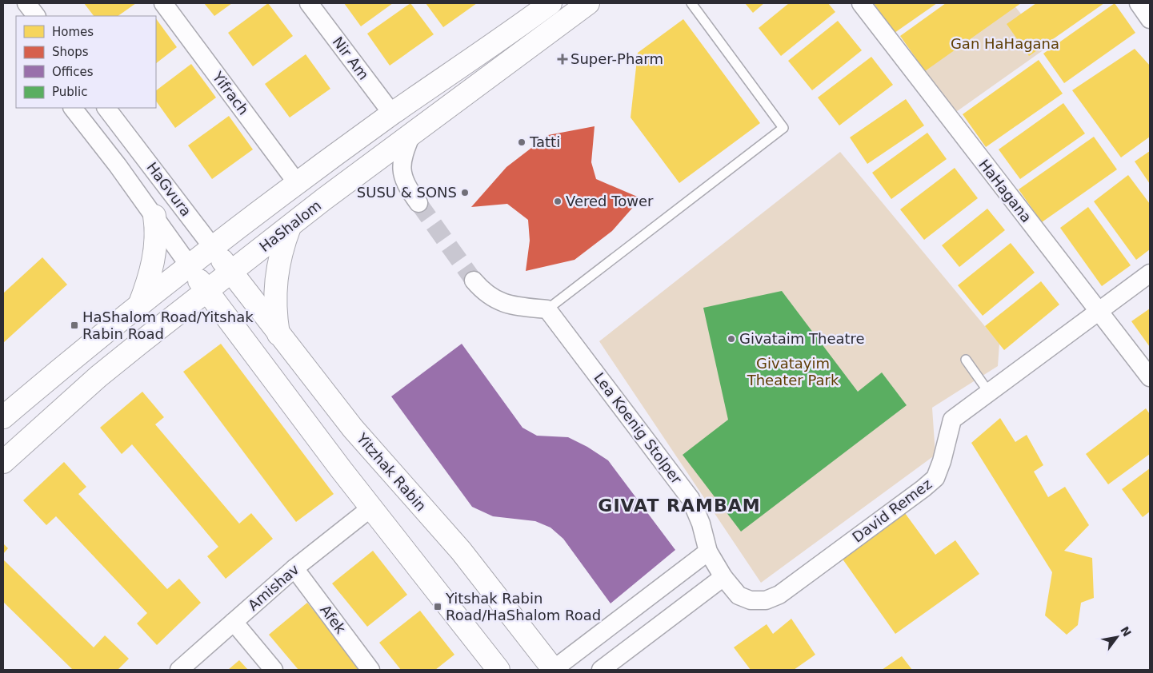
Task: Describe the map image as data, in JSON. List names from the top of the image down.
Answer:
{
  "streets": {
    "main road": ["HaGvura", "HaShalom", "Yitzhak Rabin"],
    "street": [
      "Nir Am",
      "Yifrach",
      "HaHagana",
      "Lea Koenig Stolper",
      "David Remez",
      "Amishav",
      "Afek"
    ]
  },
  "crossings": [
    ["Nir Am", "HaShalom"],
    ["Yifrach", "HaShalom"],
    ["HaGvura", "HaShalom"],
    ["HaGvura", "Yitzhak Rabin"],
    ["HaHagana", "David Remez"],
    ["HaShalom", "Yitzhak Rabin"],
    ["Lea Koenig Stolper", "David Remez"],
    ["Amishav", "Afek"]
  ],
  "districts": ["GIVAT RAMBAM"],
  "parks": ["Gan HaHagana", "Givatayim Theater Park"],
  "places": {
    "health": ["Super-Pharm"],
    "other": [
      "Tatti",
      "SUSU & SONS",
      "Vered Tower",
      "Givataim Theatre"
    ],
    "transit": ["HaShalom Road/Yitshak Rabin Road", "Yitshak Rabin Road/HaShalom Road"]
  },
  "legend": [
    "Homes",
    "Shops",
    "Offices",
    "Public"
  ],
  "north": "top right"
}
